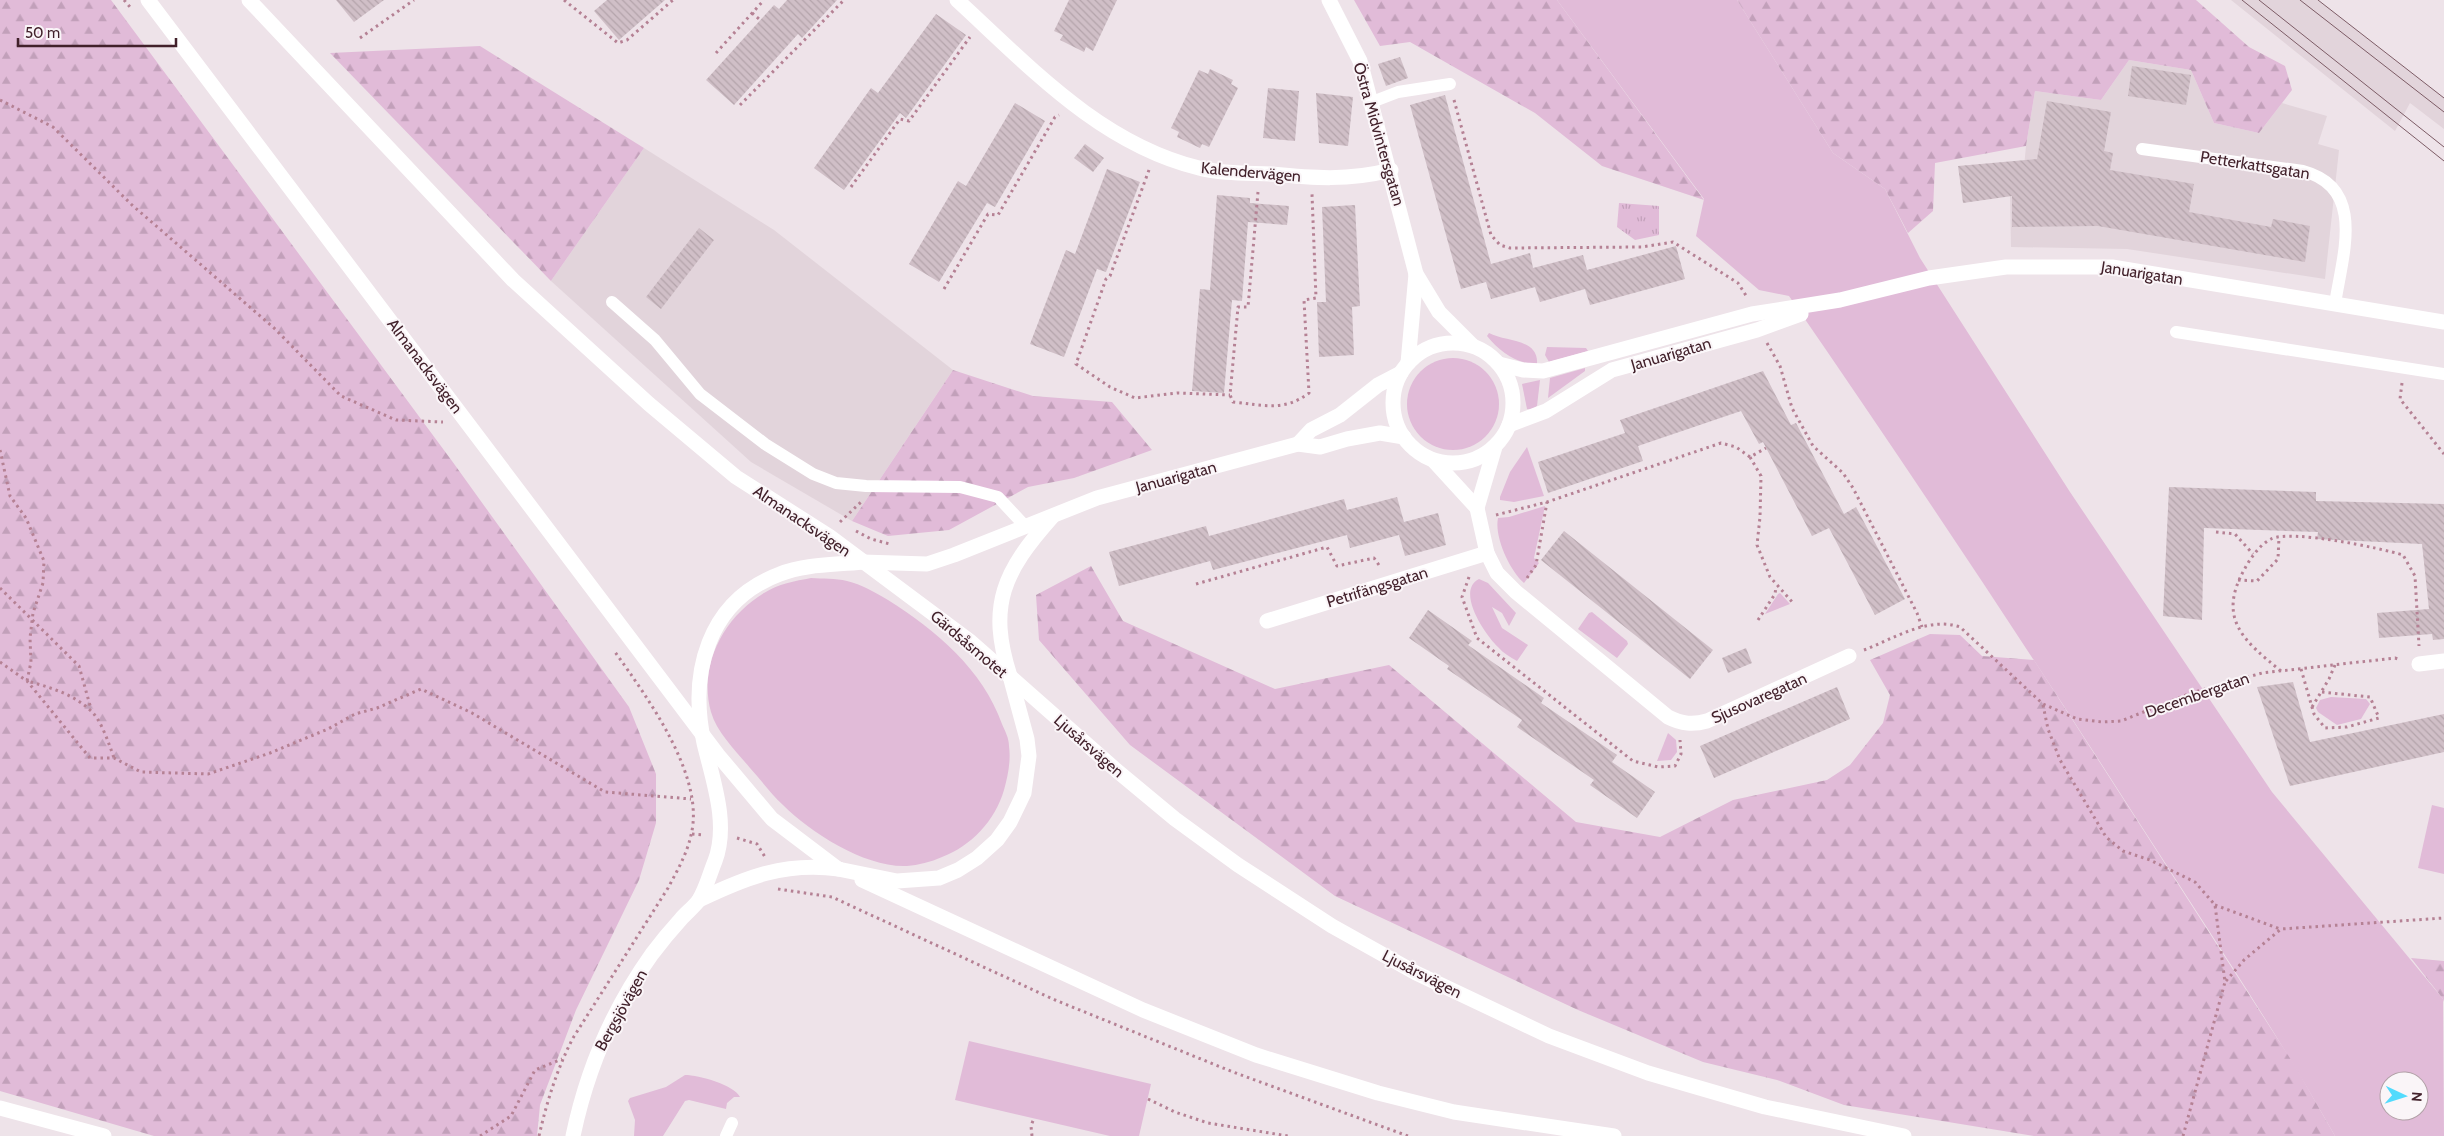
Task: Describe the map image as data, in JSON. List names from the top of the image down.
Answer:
{
  "streets": {
    "street": [
      "Östra Midvintersgatan",
      "Kalendervägen",
      "Januarigatan",
      "Almanacksvägen",
      "Petrifängsgatan",
      "Gärdsåsmotet",
      "Sjusovaregatan",
      "Ljusårsvägen",
      "Bergsjövägen"
    ],
    "lane": ["Petterkattsgatan"],
    "path": ["Decembergatan"]
  },
  "crossings": [
    ["Östra Midvintersgatan", "Kalendervägen"],
    ["Östra Midvintersgatan", "Januarigatan"],
    ["Petterkattsgatan", "Januarigatan"],
    ["Januarigatan", "Almanacksvägen"],
    ["Januarigatan", "Gärdsåsmotet"],
    ["Almanacksvägen", "Gärdsåsmotet"],
    ["Almanacksvägen", "Bergsjövägen"],
    ["Gärdsåsmotet", "Ljusårsvägen"],
    ["Gärdsåsmotet", "Bergsjövägen"]
  ],
  "scale_bar": "50 m",
  "north": "right"
}
